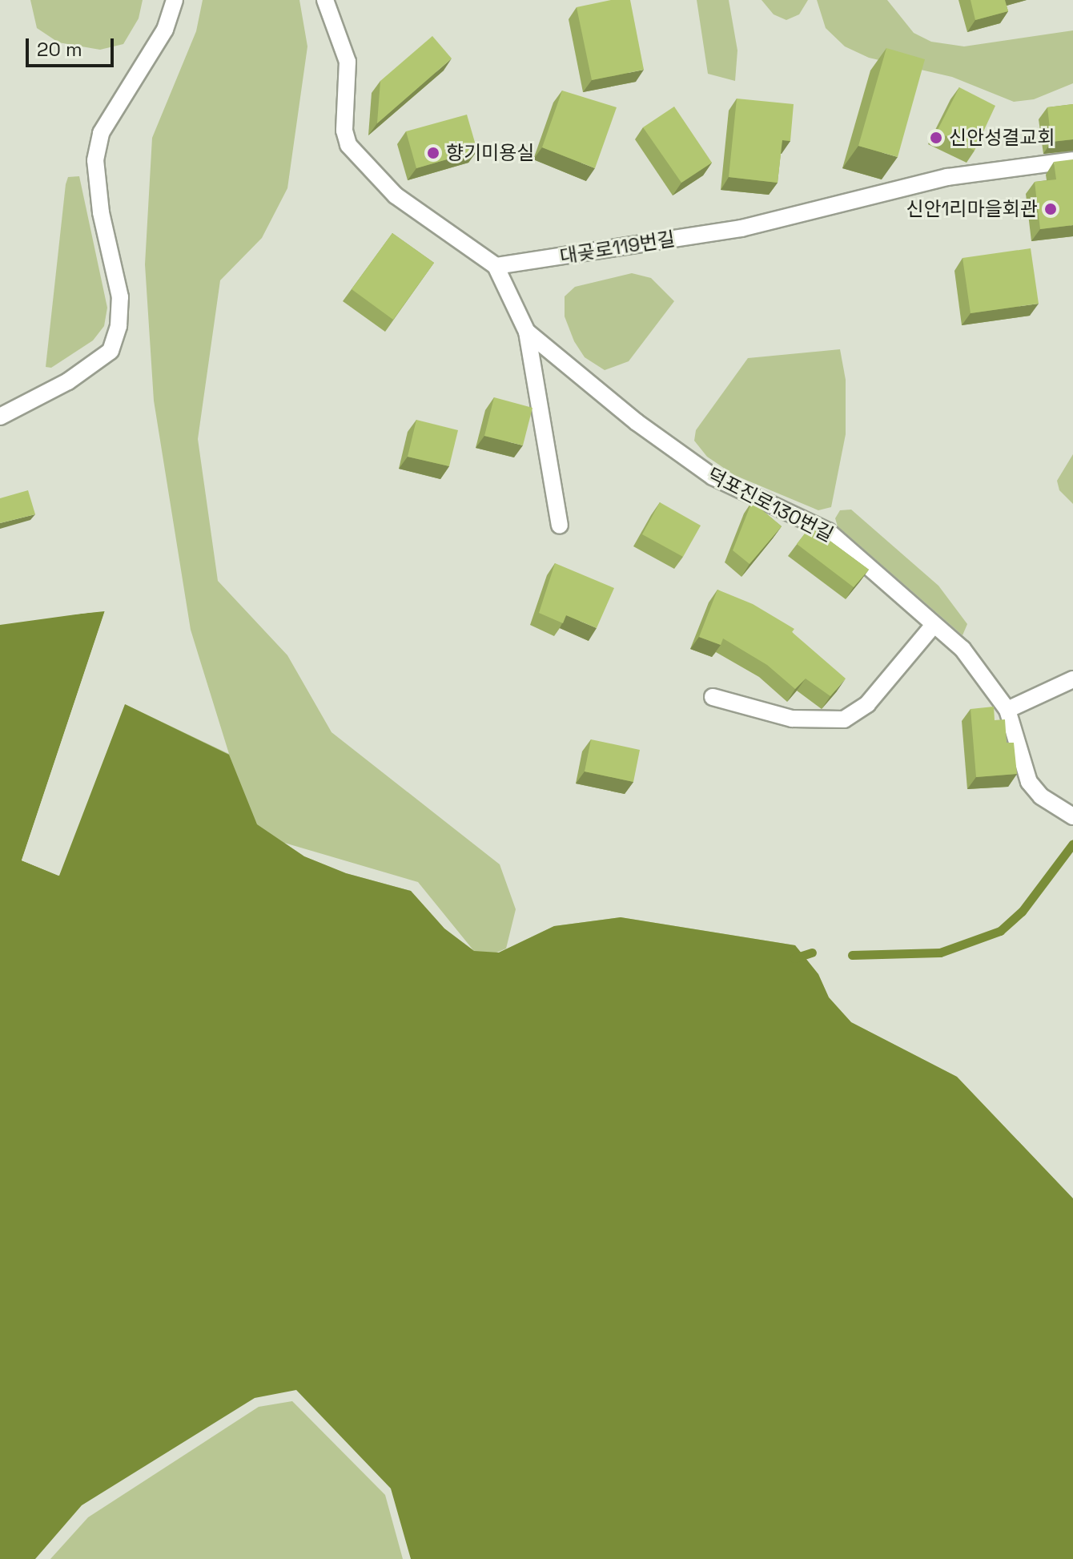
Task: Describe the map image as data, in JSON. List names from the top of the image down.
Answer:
{
  "streets": {
    "lane": ["대곶로119번길", "덕포진로130번길"]
  },
  "crossings": [
    ["대곶로119번길", "덕포진로130번길"]
  ],
  "places": ["신안성결교회", "향기미용실", "신안1리마을회관"],
  "scale_bar": "20 m"
}
